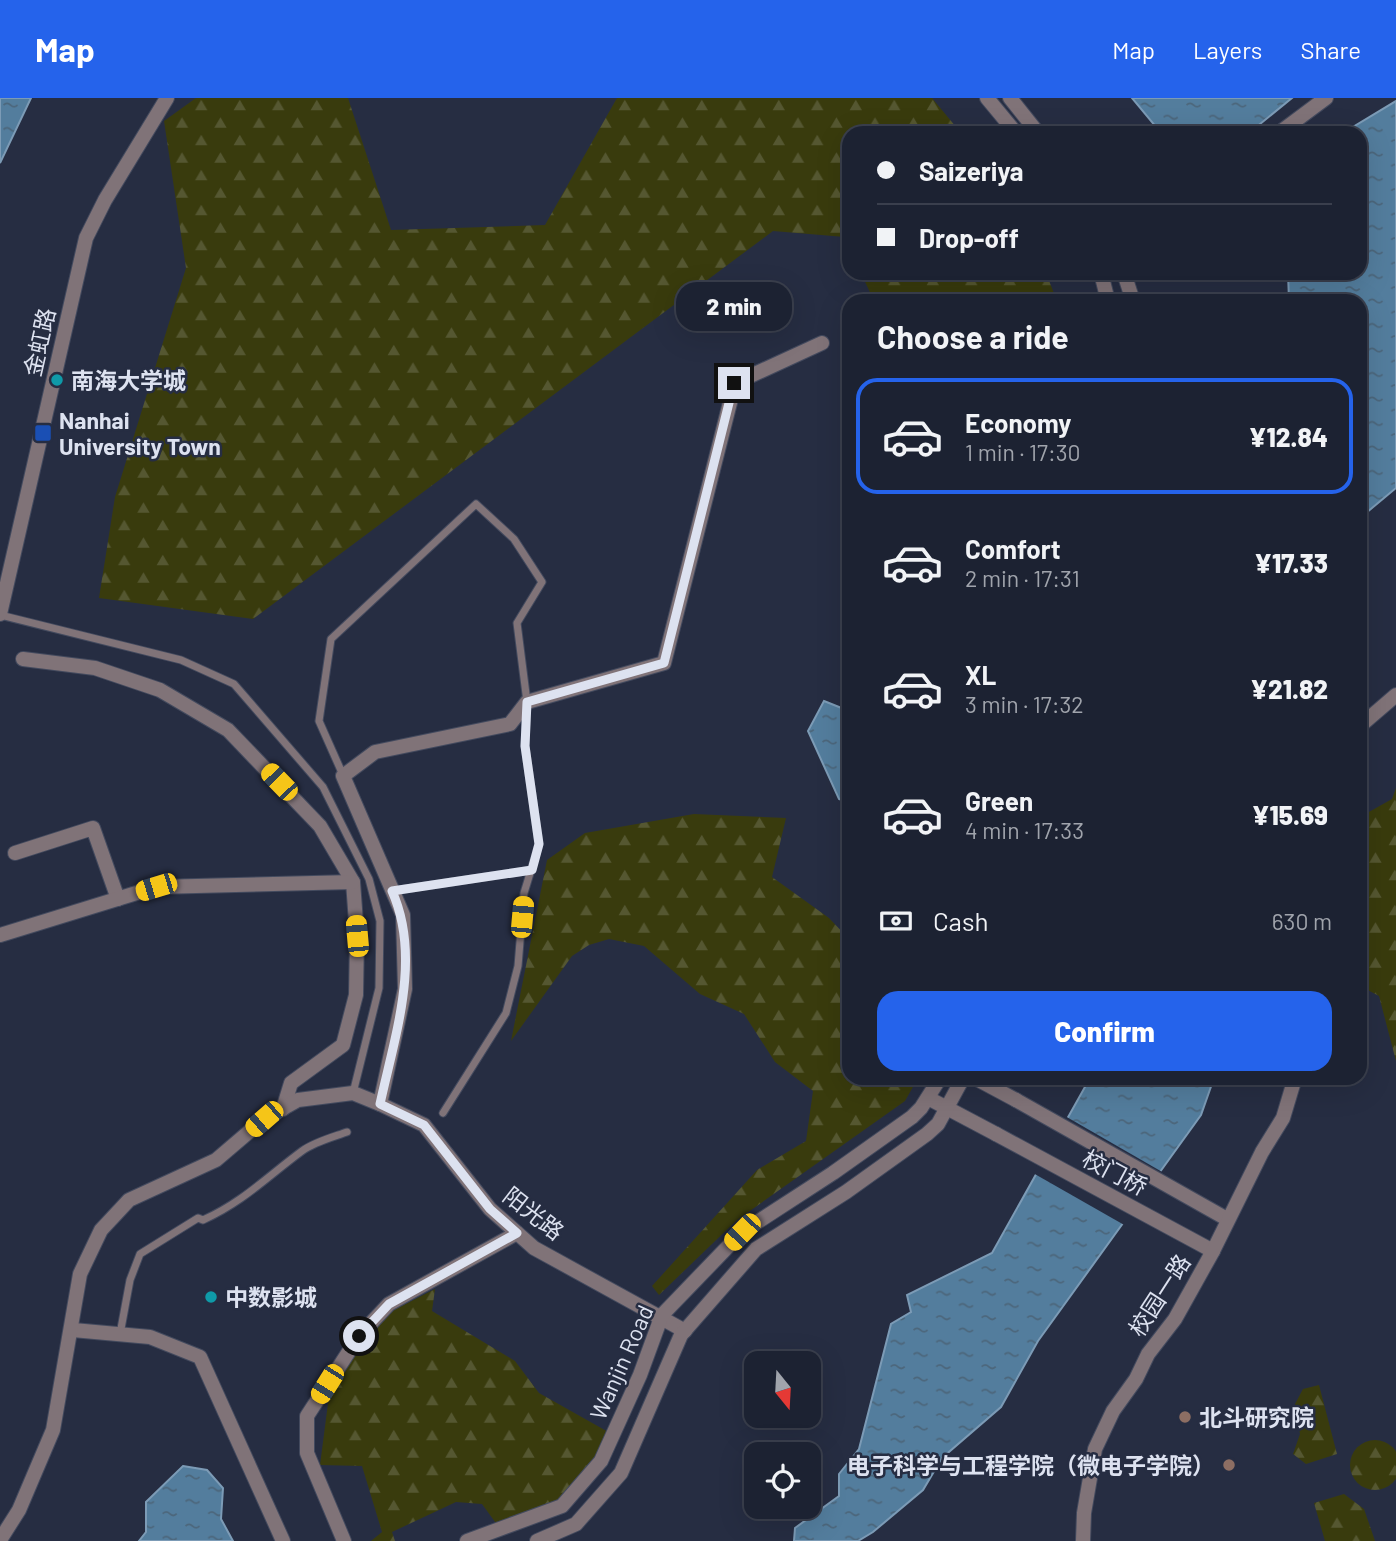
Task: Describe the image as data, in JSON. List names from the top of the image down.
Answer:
{
  "streets": {
    "street": [
      "金虹路",
      "校门桥",
      "阳光路",
      "校园一路",
      "Wanjin Road"
    ]
  },
  "crossings": [
    ["校门桥", "校园一路"],
    ["校门桥", "Wanjin Road"],
    ["阳光路", "Wanjin Road"]
  ],
  "places": {
    "other": [
      "南海大学城",
      "中数影城",
      "北斗研究院",
      "电子科学与工程学院（微电子学院）"
    ],
    "transit": ["Nanhai University Town"]
  },
  "north": "bottom",
  "page": {
    "header": "Map",
    "nav": ["Map", "Layers", "Share"],
    "banner": ["Saizeriya", "Drop-off"],
    "bubble": "2 min",
    "heading": "Choose a ride",
    "list": [
      {
        "name": "Economy",
        "note": "1 min · 17:30",
        "value": "¥12.84"
      },
      {
        "name": "Comfort",
        "note": "2 min · 17:31",
        "value": "¥17.33"
      },
      {
        "name": "XL",
        "note": "3 min · 17:32",
        "value": "¥21.82"
      },
      {
        "name": "Green",
        "note": "4 min · 17:33",
        "value": "¥15.69"
      }
    ],
    "pay": ["Cash", "630 m"],
    "buttons": "Confirm"
  }
}
